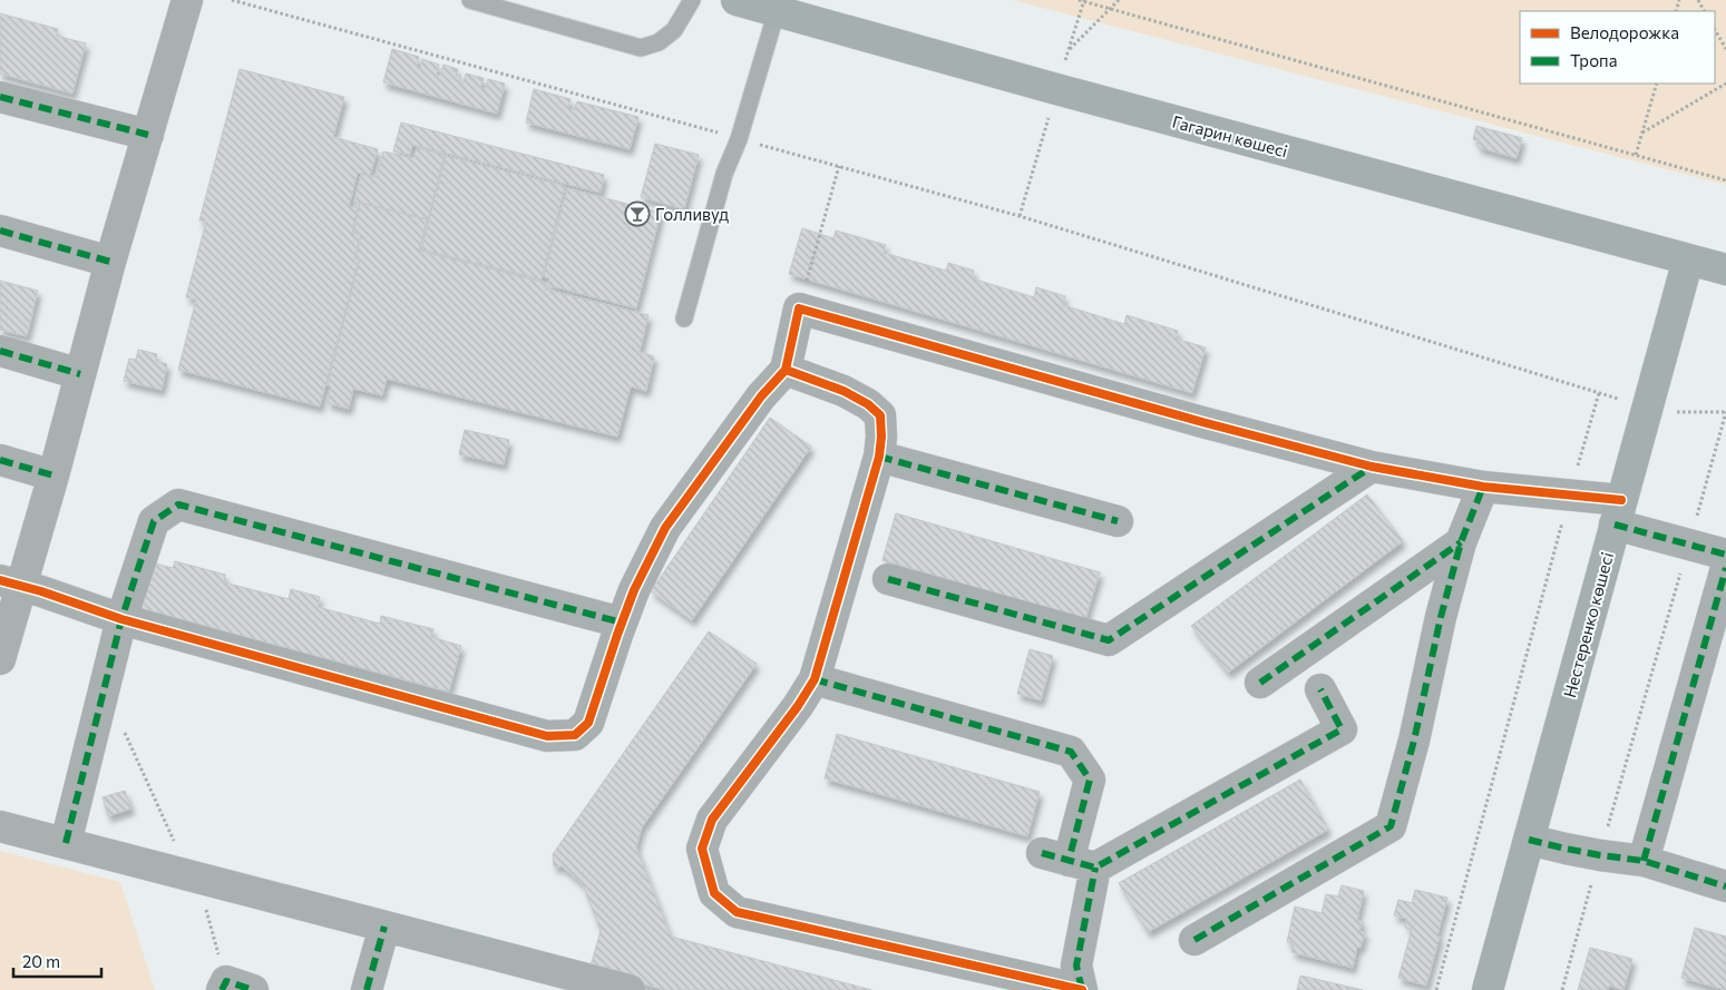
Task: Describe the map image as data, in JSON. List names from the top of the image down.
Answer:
{
  "streets": {
    "main road": ["Гагарин көшесі", "Нестеренко көшесі"]
  },
  "crossings": [
    ["Гагарин көшесі", "Нестеренко көшесі"]
  ],
  "places": {
    "bar": ["Голливуд"]
  },
  "legend": ["Велодорожка", "Тропа"],
  "scale_bar": "20 m"
}
